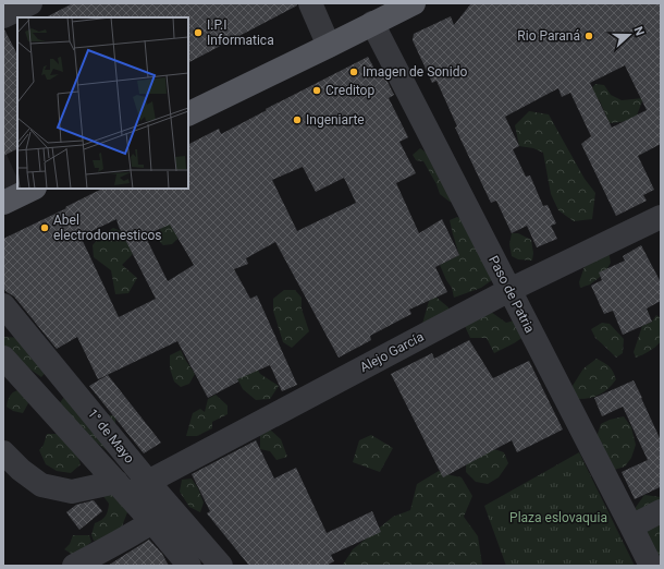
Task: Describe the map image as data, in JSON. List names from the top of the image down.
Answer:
{
  "streets": {
    "street": ["Paso de Patria", "Alejo García", "1° de Mayo"]
  },
  "crossings": [
    ["Paso de Patria", "Alejo García"],
    ["Alejo García", "1° de Mayo"]
  ],
  "parks": ["Plaza eslovaquia"],
  "places": [
    "I.P.I Informatica",
    "Rio Paraná",
    "Imagen de Sonido",
    "Creditop",
    "Ingeniarte",
    "Abel electrodomesticos"
  ],
  "north": "right"
}
